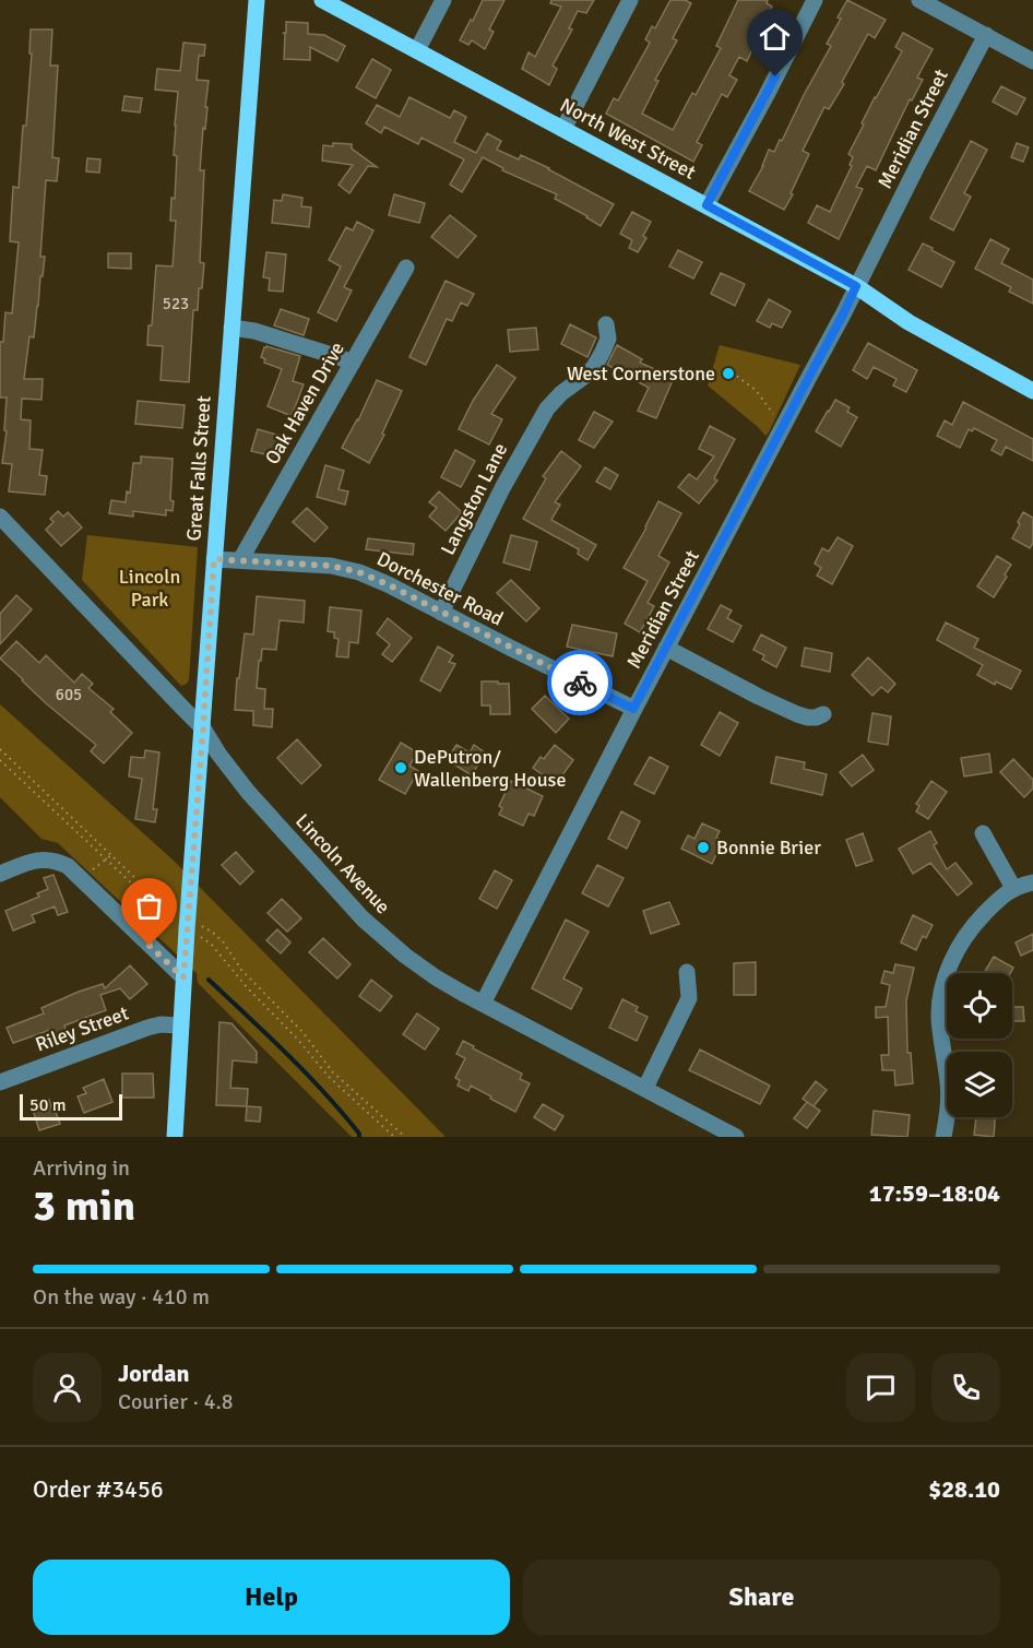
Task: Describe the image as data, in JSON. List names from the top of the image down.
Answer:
{
  "streets": {
    "main road": ["North West Street", "Great Falls Street"],
    "street": [
      "Meridian Street",
      "Oak Haven Drive",
      "Langston Lane",
      "Dorchester Road",
      "Lincoln Avenue",
      "Riley Street"
    ]
  },
  "crossings": [
    ["Meridian Street", "North West Street"],
    ["Meridian Street", "Dorchester Road"],
    ["Meridian Street", "Lincoln Avenue"],
    ["Oak Haven Drive", "Dorchester Road"],
    ["Great Falls Street", "Dorchester Road"],
    ["Great Falls Street", "Lincoln Avenue"],
    ["Great Falls Street", "Riley Street"],
    ["Langston Lane", "Dorchester Road"]
  ],
  "parks": ["Lincoln Park"],
  "places": ["West Cornerstone", "DePutron/ Wallenberg House", "Bonnie Brier"],
  "house_numbers": ["523", "605"],
  "scale_bar": "50 m",
  "page": {
    "scale": "50 m",
    "heading": ["3 min", "Arriving in", "17:59–18:04"],
    "panel": [
      "Jordan",
      "Courier · 4.8",
      "Order #3456",
      "$28.10"
    ],
    "bar": "On the way · 410 m",
    "buttons": ["Help", "Share"]
  }
}
